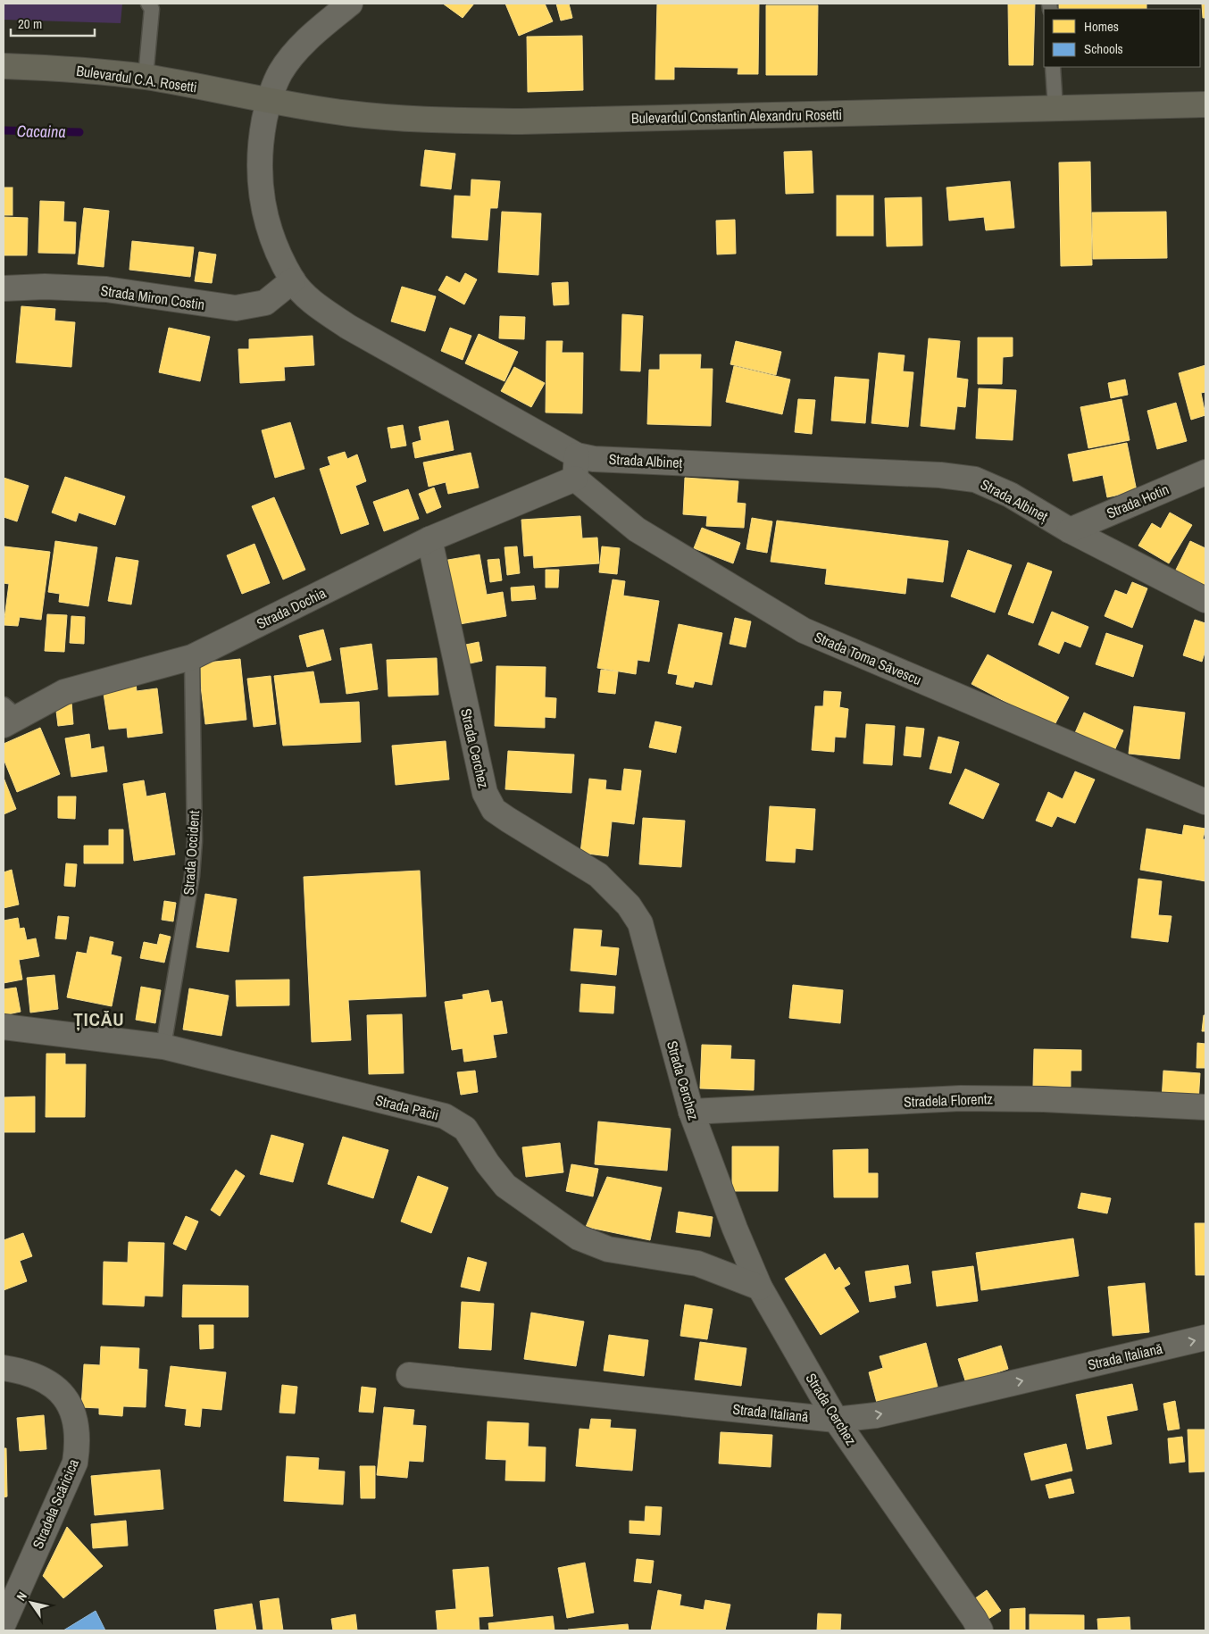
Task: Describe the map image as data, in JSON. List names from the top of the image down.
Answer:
{
  "streets": {
    "main road": ["Bulevardul C.A. Rosetti", "Bulevardul Constantin Alexandru Rosetti"],
    "street": [
      "Strada Miron Costin",
      "Strada Albineț",
      "Strada Hotin",
      "Strada Dochia",
      "Strada Toma Săvescu",
      "Strada Cerchez",
      "Stradela Florentz",
      "Strada Păcii",
      "Strada Italiană",
      "Stradela Scăricica"
    ],
    "lane": ["Strada Occident"]
  },
  "crossings": [
    ["Bulevardul C.A. Rosetti", "Bulevardul Constantin Alexandru Rosetti"],
    ["Bulevardul C.A. Rosetti", "Strada Albineț"],
    ["Bulevardul Constantin Alexandru Rosetti", "Strada Albineț"],
    ["Strada Miron Costin", "Strada Albineț"],
    ["Strada Albineț", "Strada Hotin"],
    ["Strada Albineț", "Strada Dochia"],
    ["Strada Albineț", "Strada Toma Săvescu"],
    ["Strada Dochia", "Strada Toma Săvescu"],
    ["Strada Dochia", "Strada Cerchez"],
    ["Strada Dochia", "Strada Occident"],
    ["Strada Cerchez", "Stradela Florentz"],
    ["Strada Cerchez", "Strada Păcii"],
    ["Strada Cerchez", "Strada Italiană"],
    ["Strada Occident", "Strada Păcii"]
  ],
  "one_way": ["Strada Italiană"],
  "districts": ["ȚICĂU"],
  "water": ["Cacaina"],
  "legend": ["Homes", "Schools"],
  "scale_bar": "20 m",
  "north": "top left"
}
